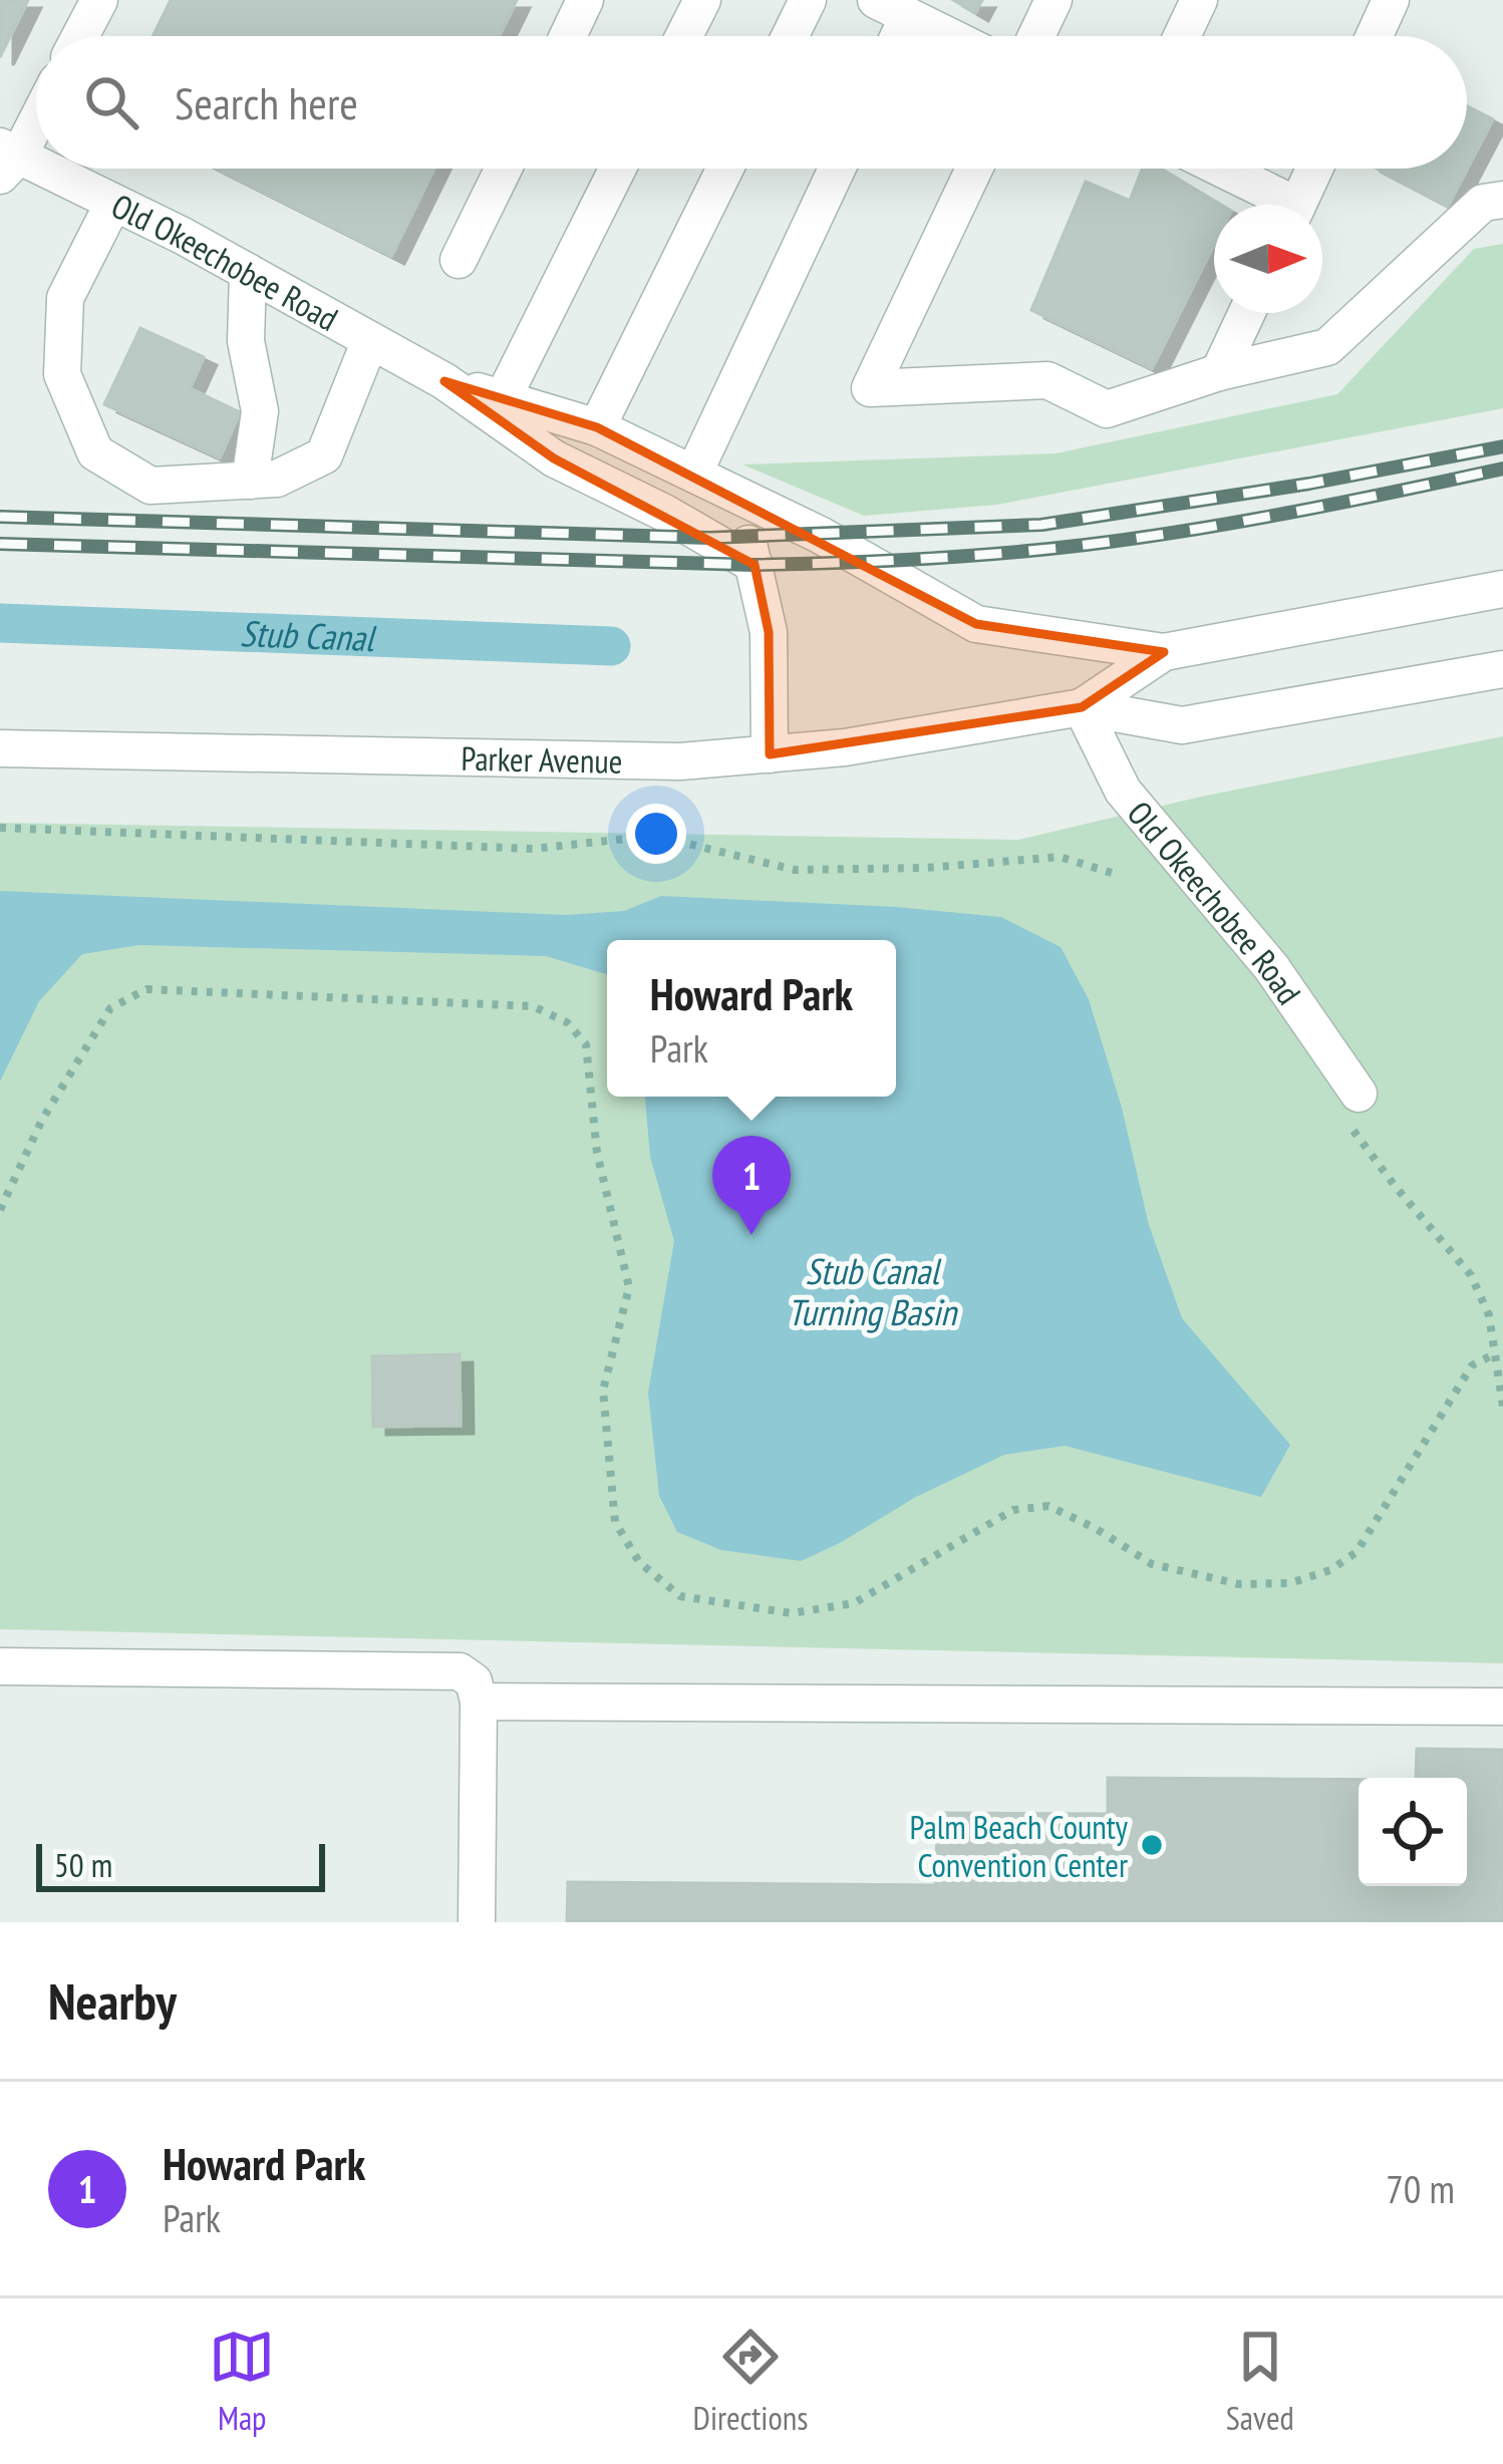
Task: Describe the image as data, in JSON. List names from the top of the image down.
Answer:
{
  "streets": {
    "street": ["Old Okeechobee Road", "Parker Avenue"]
  },
  "crossings": [
    ["Old Okeechobee Road", "Parker Avenue"]
  ],
  "water": ["Stub Canal", "Stub Canal Turning Basin"],
  "places": ["Palm Beach County Convention Center"],
  "scale_bar": "50 m",
  "north": "right",
  "page": {
    "search": "Search here",
    "popup": ["Howard Park", "Park"],
    "pins": "1",
    "scale": "50 m",
    "heading": "Nearby",
    "list": [
      {
        "mark": "1",
        "name": "Howard Park",
        "note": "Park",
        "value": "70 m"
      }
    ],
    "nav": ["Map", "Directions", "Saved"]
  }
}
